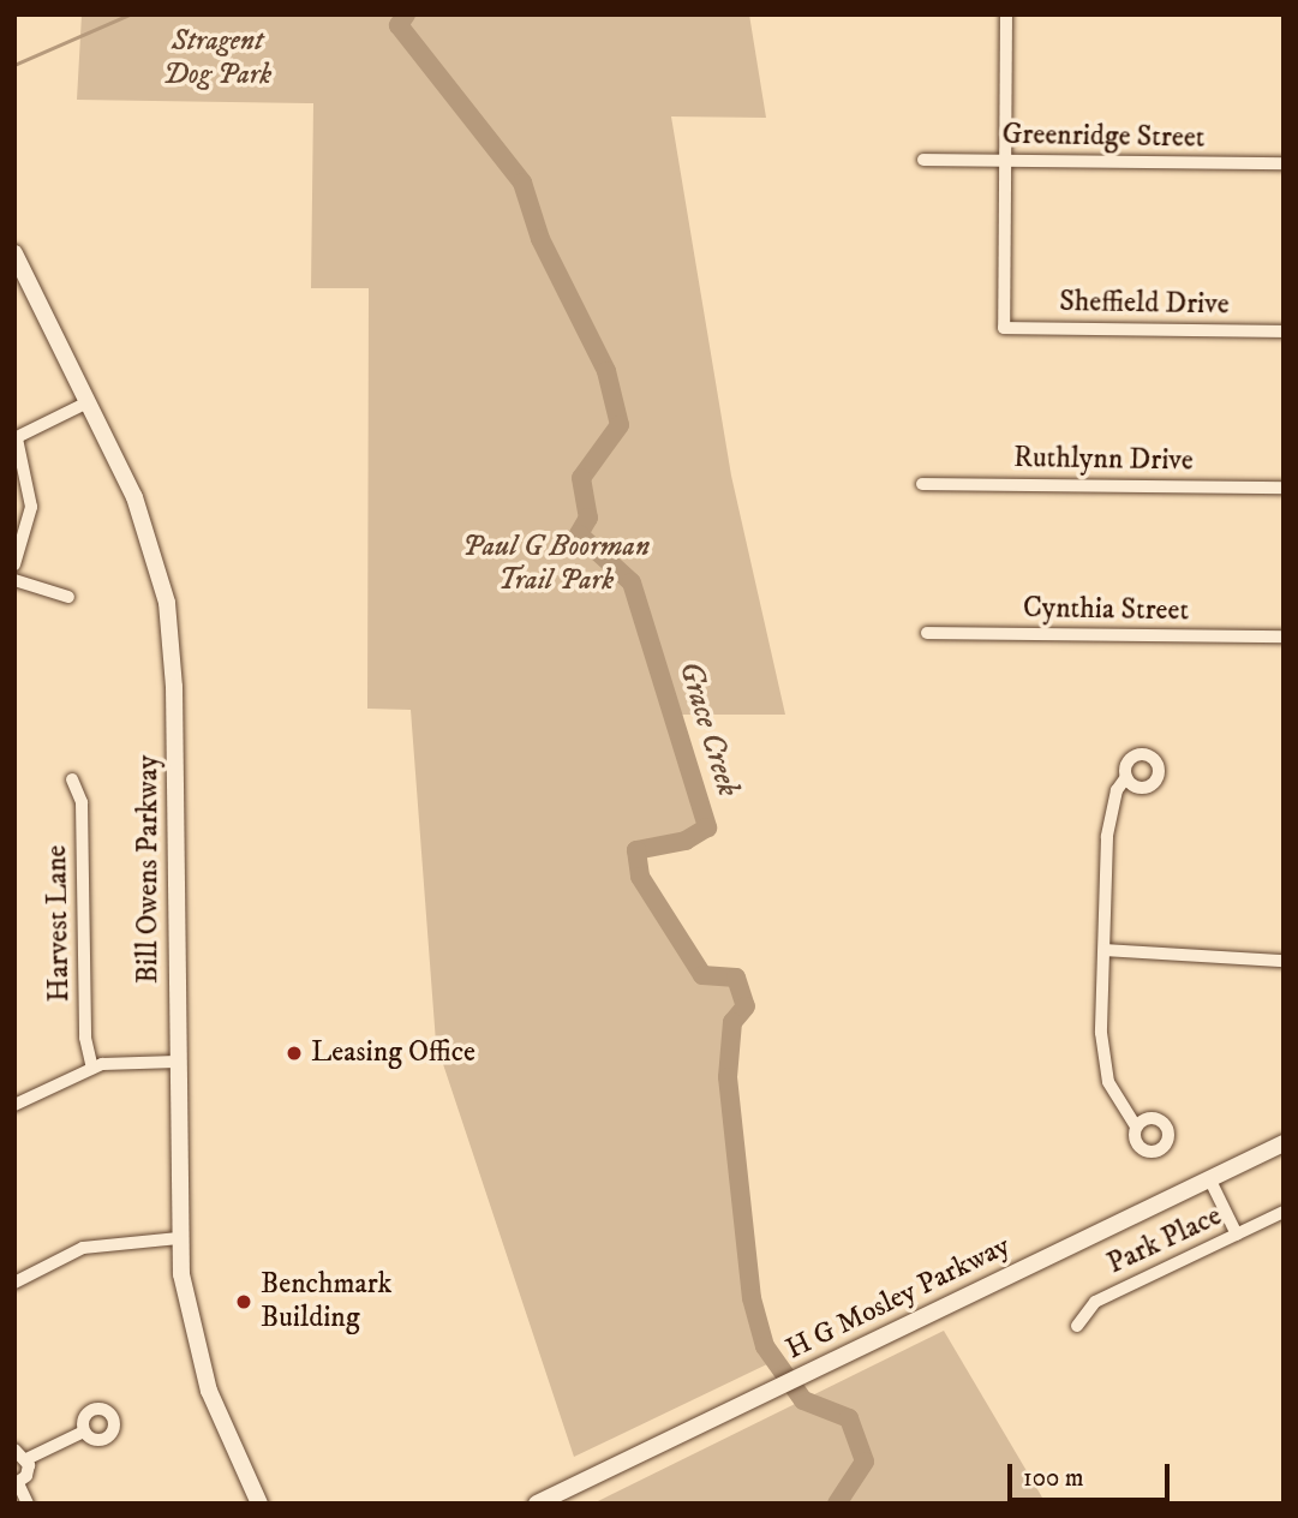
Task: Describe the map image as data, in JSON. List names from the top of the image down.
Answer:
{
  "streets": {
    "main road": ["Bill Owens Parkway", "H G Mosley Parkway"],
    "street": [
      "Greenridge Street",
      "Sheffield Drive",
      "Ruthlynn Drive",
      "Cynthia Street",
      "Harvest Lane",
      "Park Place"
    ]
  },
  "crossings": [
    ["Greenridge Street", "Sheffield Drive"]
  ],
  "water": ["Grace Creek"],
  "parks": ["Stragent Dog Park", "Paul G Boorman Trail Park"],
  "places": ["Leasing Office", "Benchmark Building"],
  "scale_bar": "100 m"
}
